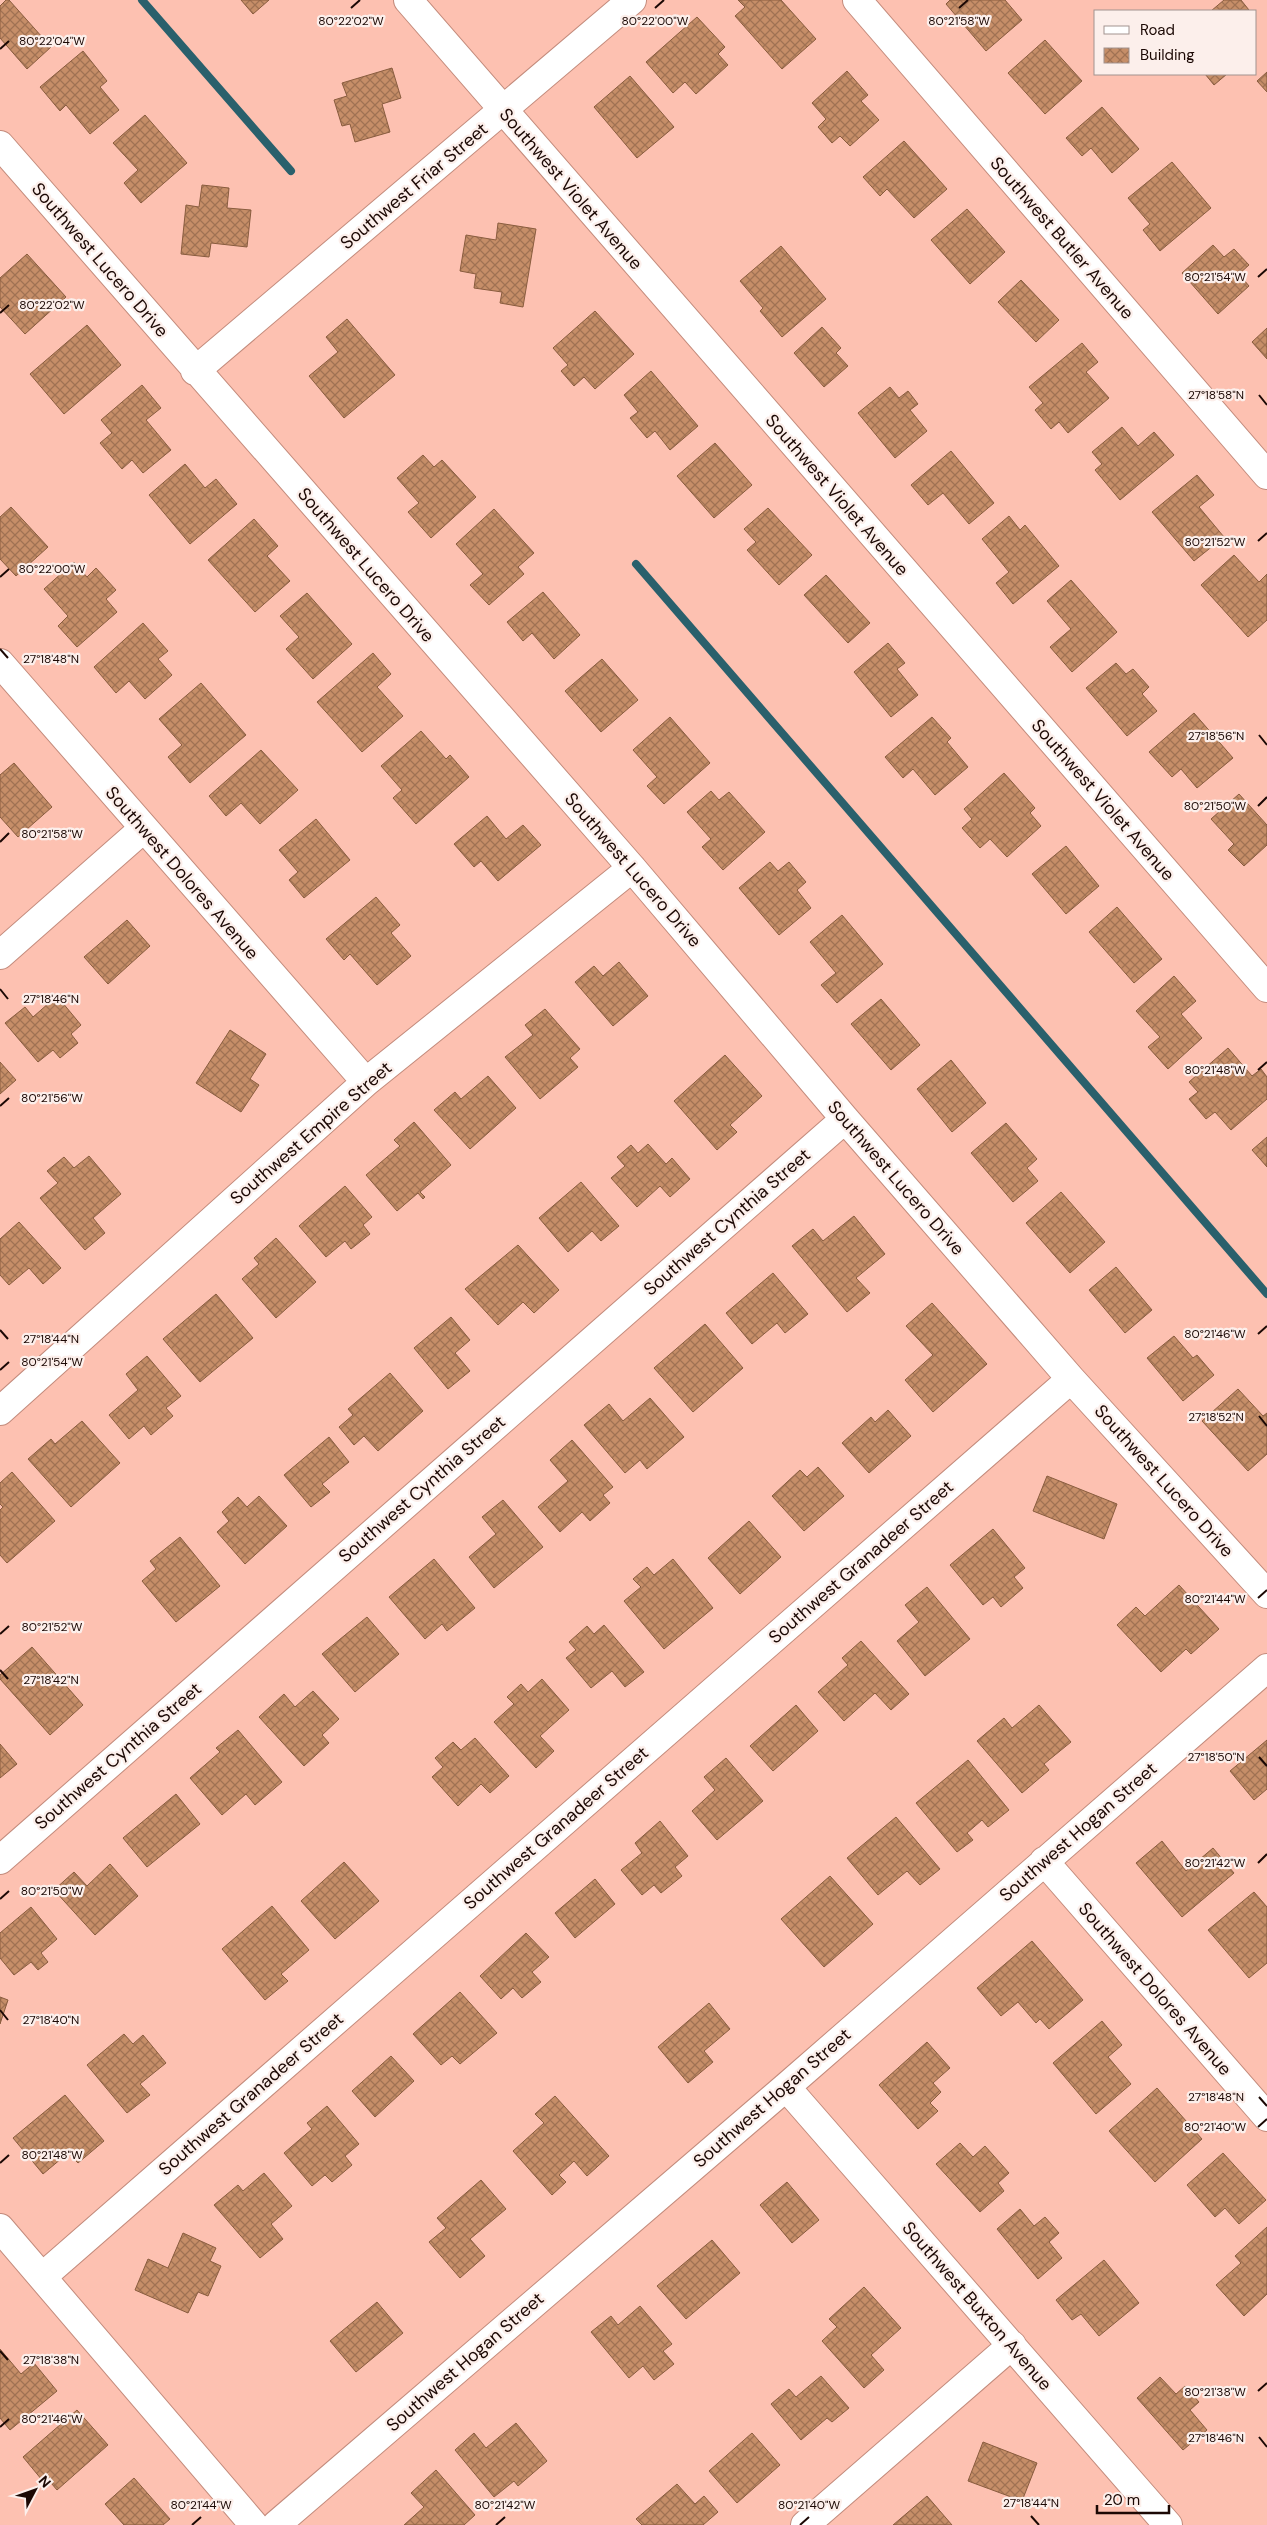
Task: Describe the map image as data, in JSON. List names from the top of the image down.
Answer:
{
  "streets": {
    "street": [
      "Southwest Friar Street",
      "Southwest Violet Avenue",
      "Southwest Butler Avenue",
      "Southwest Lucero Drive",
      "Southwest Dolores Avenue",
      "Southwest Empire Street",
      "Southwest Cynthia Street",
      "Southwest Granadeer Street",
      "Southwest Hogan Street",
      "Southwest Buxton Avenue"
    ]
  },
  "crossings": [
    ["Southwest Friar Street", "Southwest Violet Avenue"],
    ["Southwest Friar Street", "Southwest Lucero Drive"],
    ["Southwest Lucero Drive", "Southwest Empire Street"],
    ["Southwest Lucero Drive", "Southwest Cynthia Street"],
    ["Southwest Lucero Drive", "Southwest Granadeer Street"],
    ["Southwest Dolores Avenue", "Southwest Empire Street"],
    ["Southwest Dolores Avenue", "Southwest Hogan Street"],
    ["Southwest Hogan Street", "Southwest Buxton Avenue"]
  ],
  "legend": ["Road", "Building"],
  "scale_bar": "20 m",
  "north": "top right",
  "coordinates": [
    "80°22'02\"W",
    "80°22'00\"W",
    "80°21'58\"W",
    "80°22'04\"W",
    "80°21'54\"W",
    "27°18'58\"N",
    "80°21'52\"W",
    "27°18'48\"N",
    "27°18'56\"N",
    "80°21'50\"W",
    "27°18'46\"N",
    "80°21'48\"W",
    "80°21'56\"W",
    "80°21'46\"W",
    "27°18'44\"N",
    "27°18'52\"N",
    "80°21'44\"W",
    "27°18'42\"N",
    "27°18'50\"N",
    "80°21'42\"W",
    "27°18'40\"N",
    "80°21'40\"W",
    "27°18'38\"N",
    "80°21'38\"W"
  ]
}
